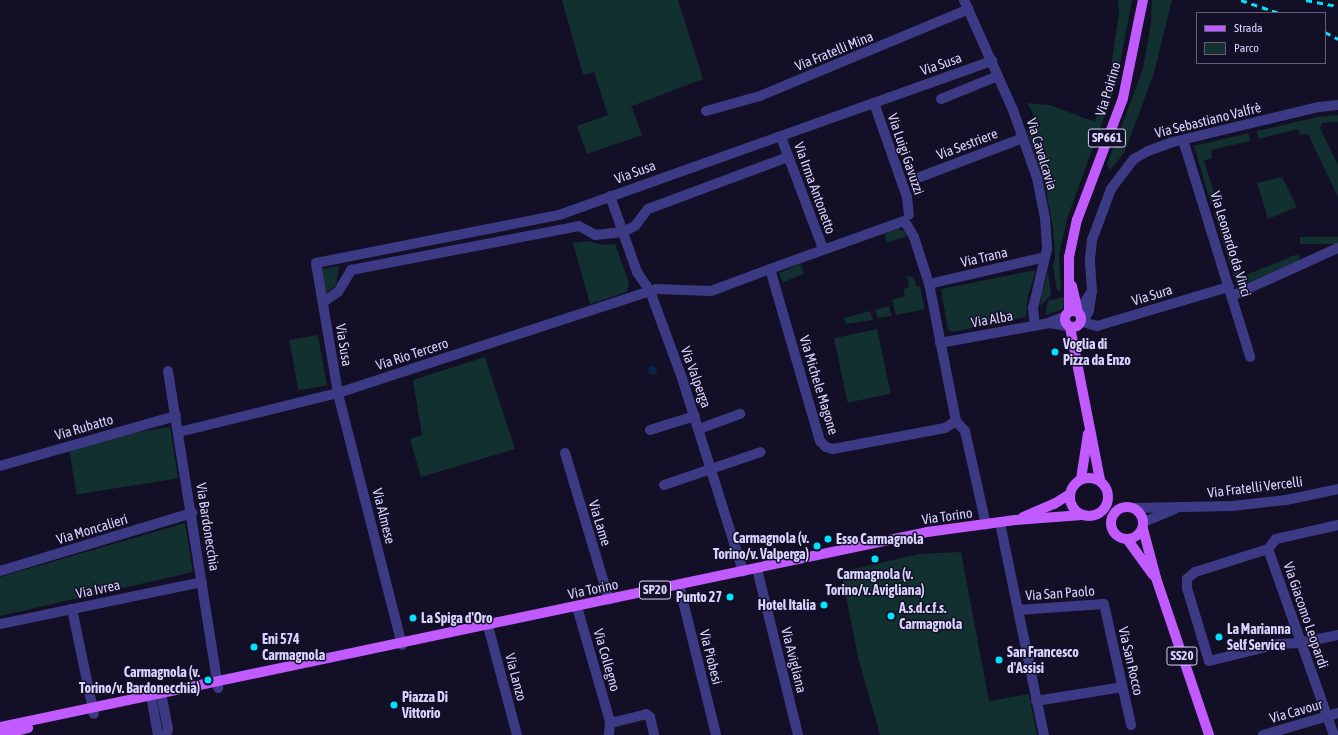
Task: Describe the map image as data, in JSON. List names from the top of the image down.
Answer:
{
  "streets": {
    "main road": [
      "Via Poirino",
      "SP661",
      "Via Torino",
      "SP20",
      "SS20"
    ],
    "street": [
      "Via Fratelli Mina",
      "Via Susa",
      "Via Sebastiano Valfrè",
      "Via Sestriere",
      "Via Luigi Gavuzzi",
      "Via Cavalcavia",
      "Via Irma Antonetto",
      "Via Leonardo da Vinci",
      "Via Trana",
      "Via Sura",
      "Via Alba",
      "Via Rio Tercero",
      "Via Valperga",
      "Via Michele Magone",
      "Via Rubatto",
      "Via Fratelli Vercelli",
      "Via Almese",
      "Via Lame",
      "Via Bardonecchia",
      "Via Moncalieri",
      "Via Ivrea",
      "Via San Paolo",
      "Via Giacomo Leopardi",
      "Via Piobesi",
      "Via Collegno",
      "Via Avigliana",
      "Via San Rocco",
      "Via Lanzo",
      "Via Cavour"
    ]
  },
  "crossings": [
    ["Via Fratelli Mina", "Via Cavalcavia"],
    ["Via Susa", "Via Luigi Gavuzzi"],
    ["Via Susa", "Via Cavalcavia"],
    ["Via Susa", "Via Irma Antonetto"],
    ["Via Susa", "Via Rio Tercero"],
    ["Via Susa", "Via Valperga"],
    ["Via Susa", "Via Almese"],
    ["Via Poirino", "Via Sebastiano Valfrè"],
    ["Via Poirino", "Via Sura"],
    ["Via Poirino", "Via Alba"],
    ["Via Poirino", "Via Torino"],
    ["Via Sebastiano Valfrè", "Via Leonardo da Vinci"],
    ["Via Sebastiano Valfrè", "Via Sura"],
    ["Via Sebastiano Valfrè", "Via Alba"],
    ["Via Sestriere", "Via Cavalcavia"],
    ["Via Cavalcavia", "Via Trana"],
    ["Via Cavalcavia", "Via Alba"],
    ["Via Leonardo da Vinci", "Via Sura"],
    ["Via Sura", "Via Alba"],
    ["Via Rio Tercero", "Via Valperga"],
    ["Via Rio Tercero", "Via Almese"],
    ["Via Rio Tercero", "Via Bardonecchia"],
    ["Via Valperga", "Via Torino"],
    ["Via Rubatto", "Via Bardonecchia"],
    ["Via Fratelli Vercelli", "SS20"],
    ["Via Almese", "Via Torino"],
    ["Via Torino", "Via Lame"],
    ["Via Torino", "Via Bardonecchia"],
    ["Via Torino", "Via Piobesi"],
    ["Via Torino", "Via Collegno"],
    ["Via Torino", "Via Avigliana"],
    ["Via Torino", "Via Lanzo"],
    ["Via Bardonecchia", "Via Moncalieri"],
    ["Via Bardonecchia", "Via Ivrea"],
    ["Via San Paolo", "Via San Rocco"],
    ["Via Giacomo Leopardi", "Via Cavour"]
  ],
  "places": [
    "Voglia di Pizza da Enzo",
    "Esso Carmagnola",
    "Carmagnola (v. Torino/v. Valperga)",
    "Carmagnola (v. Torino/v. Avigliana)",
    "Punto 27",
    "Hotel Italia",
    "A.s.d.c.f.s. Carmagnola",
    "La Spiga d'Oro",
    "La Marianna Self Service",
    "Eni 574 Carmagnola",
    "San Francesco d'Assisi",
    "Carmagnola (v. Torino/v. Bardonecchia)",
    "Piazza Di Vittorio"
  ],
  "legend": ["Strada", "Parco"]
}
